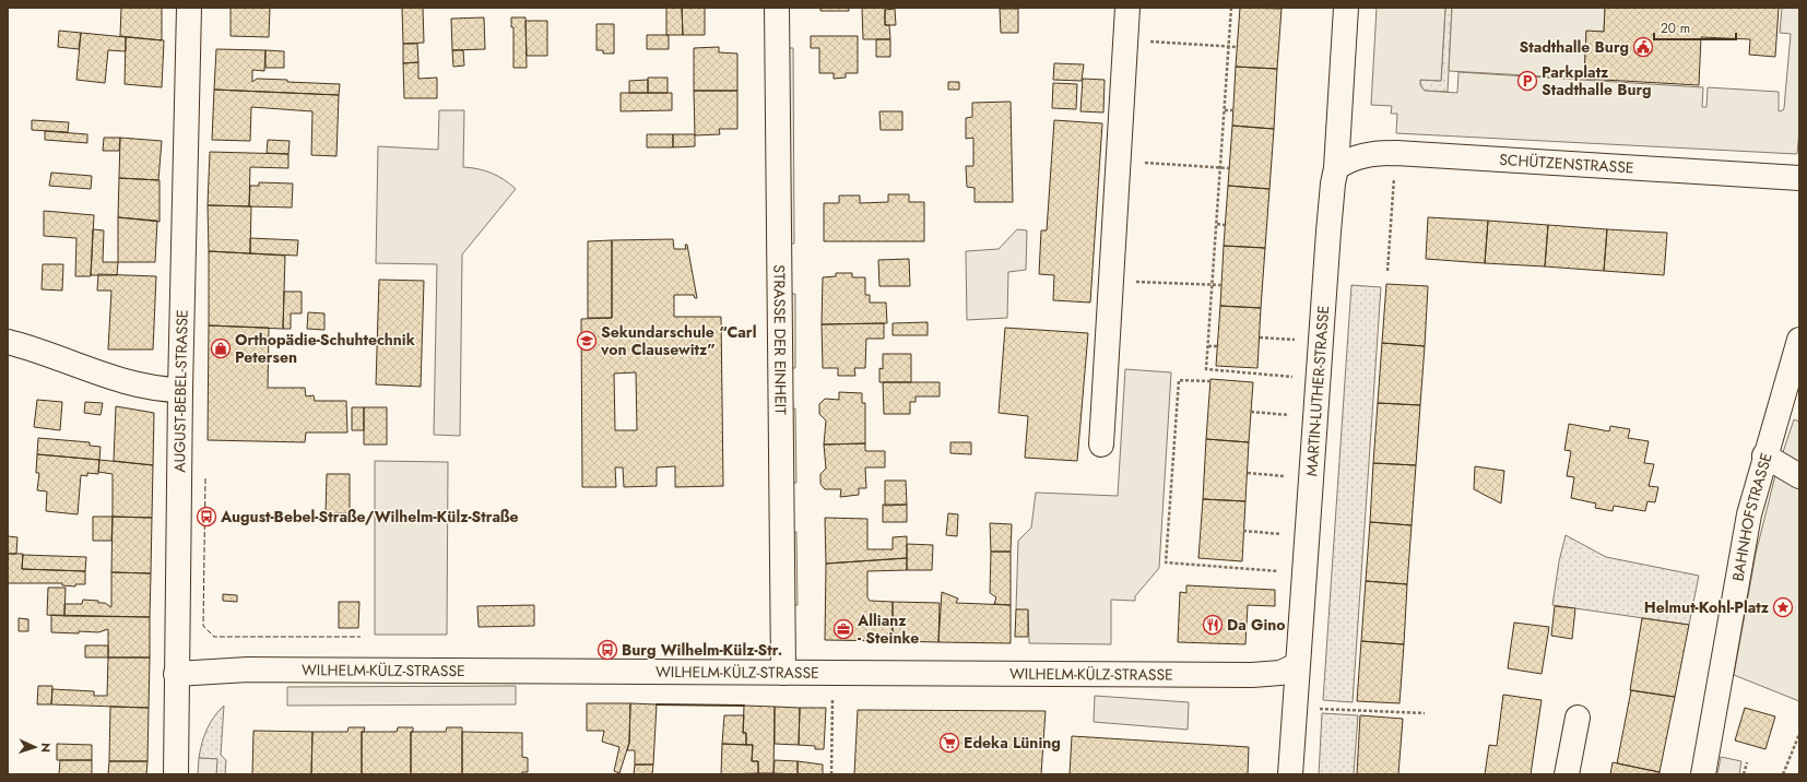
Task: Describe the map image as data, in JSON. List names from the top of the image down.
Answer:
{
  "streets": {
    "street": [
      "SCHÜTZENSTRASSE",
      "STRASSE DER EINHEIT",
      "AUGUST-BEBEL-STRASSE",
      "MARTIN-LUTHER-STRASSE",
      "BAHNHOFSTRASSE",
      "WILHELM-KÜLZ-STRASSE"
    ]
  },
  "crossings": [
    ["SCHÜTZENSTRASSE", "MARTIN-LUTHER-STRASSE"],
    ["STRASSE DER EINHEIT", "WILHELM-KÜLZ-STRASSE"],
    ["AUGUST-BEBEL-STRASSE", "WILHELM-KÜLZ-STRASSE"],
    ["MARTIN-LUTHER-STRASSE", "WILHELM-KÜLZ-STRASSE"]
  ],
  "places": {
    "public building": ["Stadthalle Burg"],
    "parking": ["Parkplatz Stadthalle Burg"],
    "school or university": ["Sekundarschule “Carl von Clausewitz”"],
    "shop": ["Orthopädie-Schuhtechnik Petersen"],
    "bus stop": ["August-Bebel-Straße/Wilhelm-Külz-Straße", "Burg Wilhelm-Külz-Str."],
    "place": ["Helmut-Kohl-Platz"],
    "restaurant": ["Da Gino"],
    "office": ["Allianz - Steinke"],
    "supermarket": ["Edeka Lüning"]
  },
  "scale_bar": "20 m",
  "north": "right"
}
